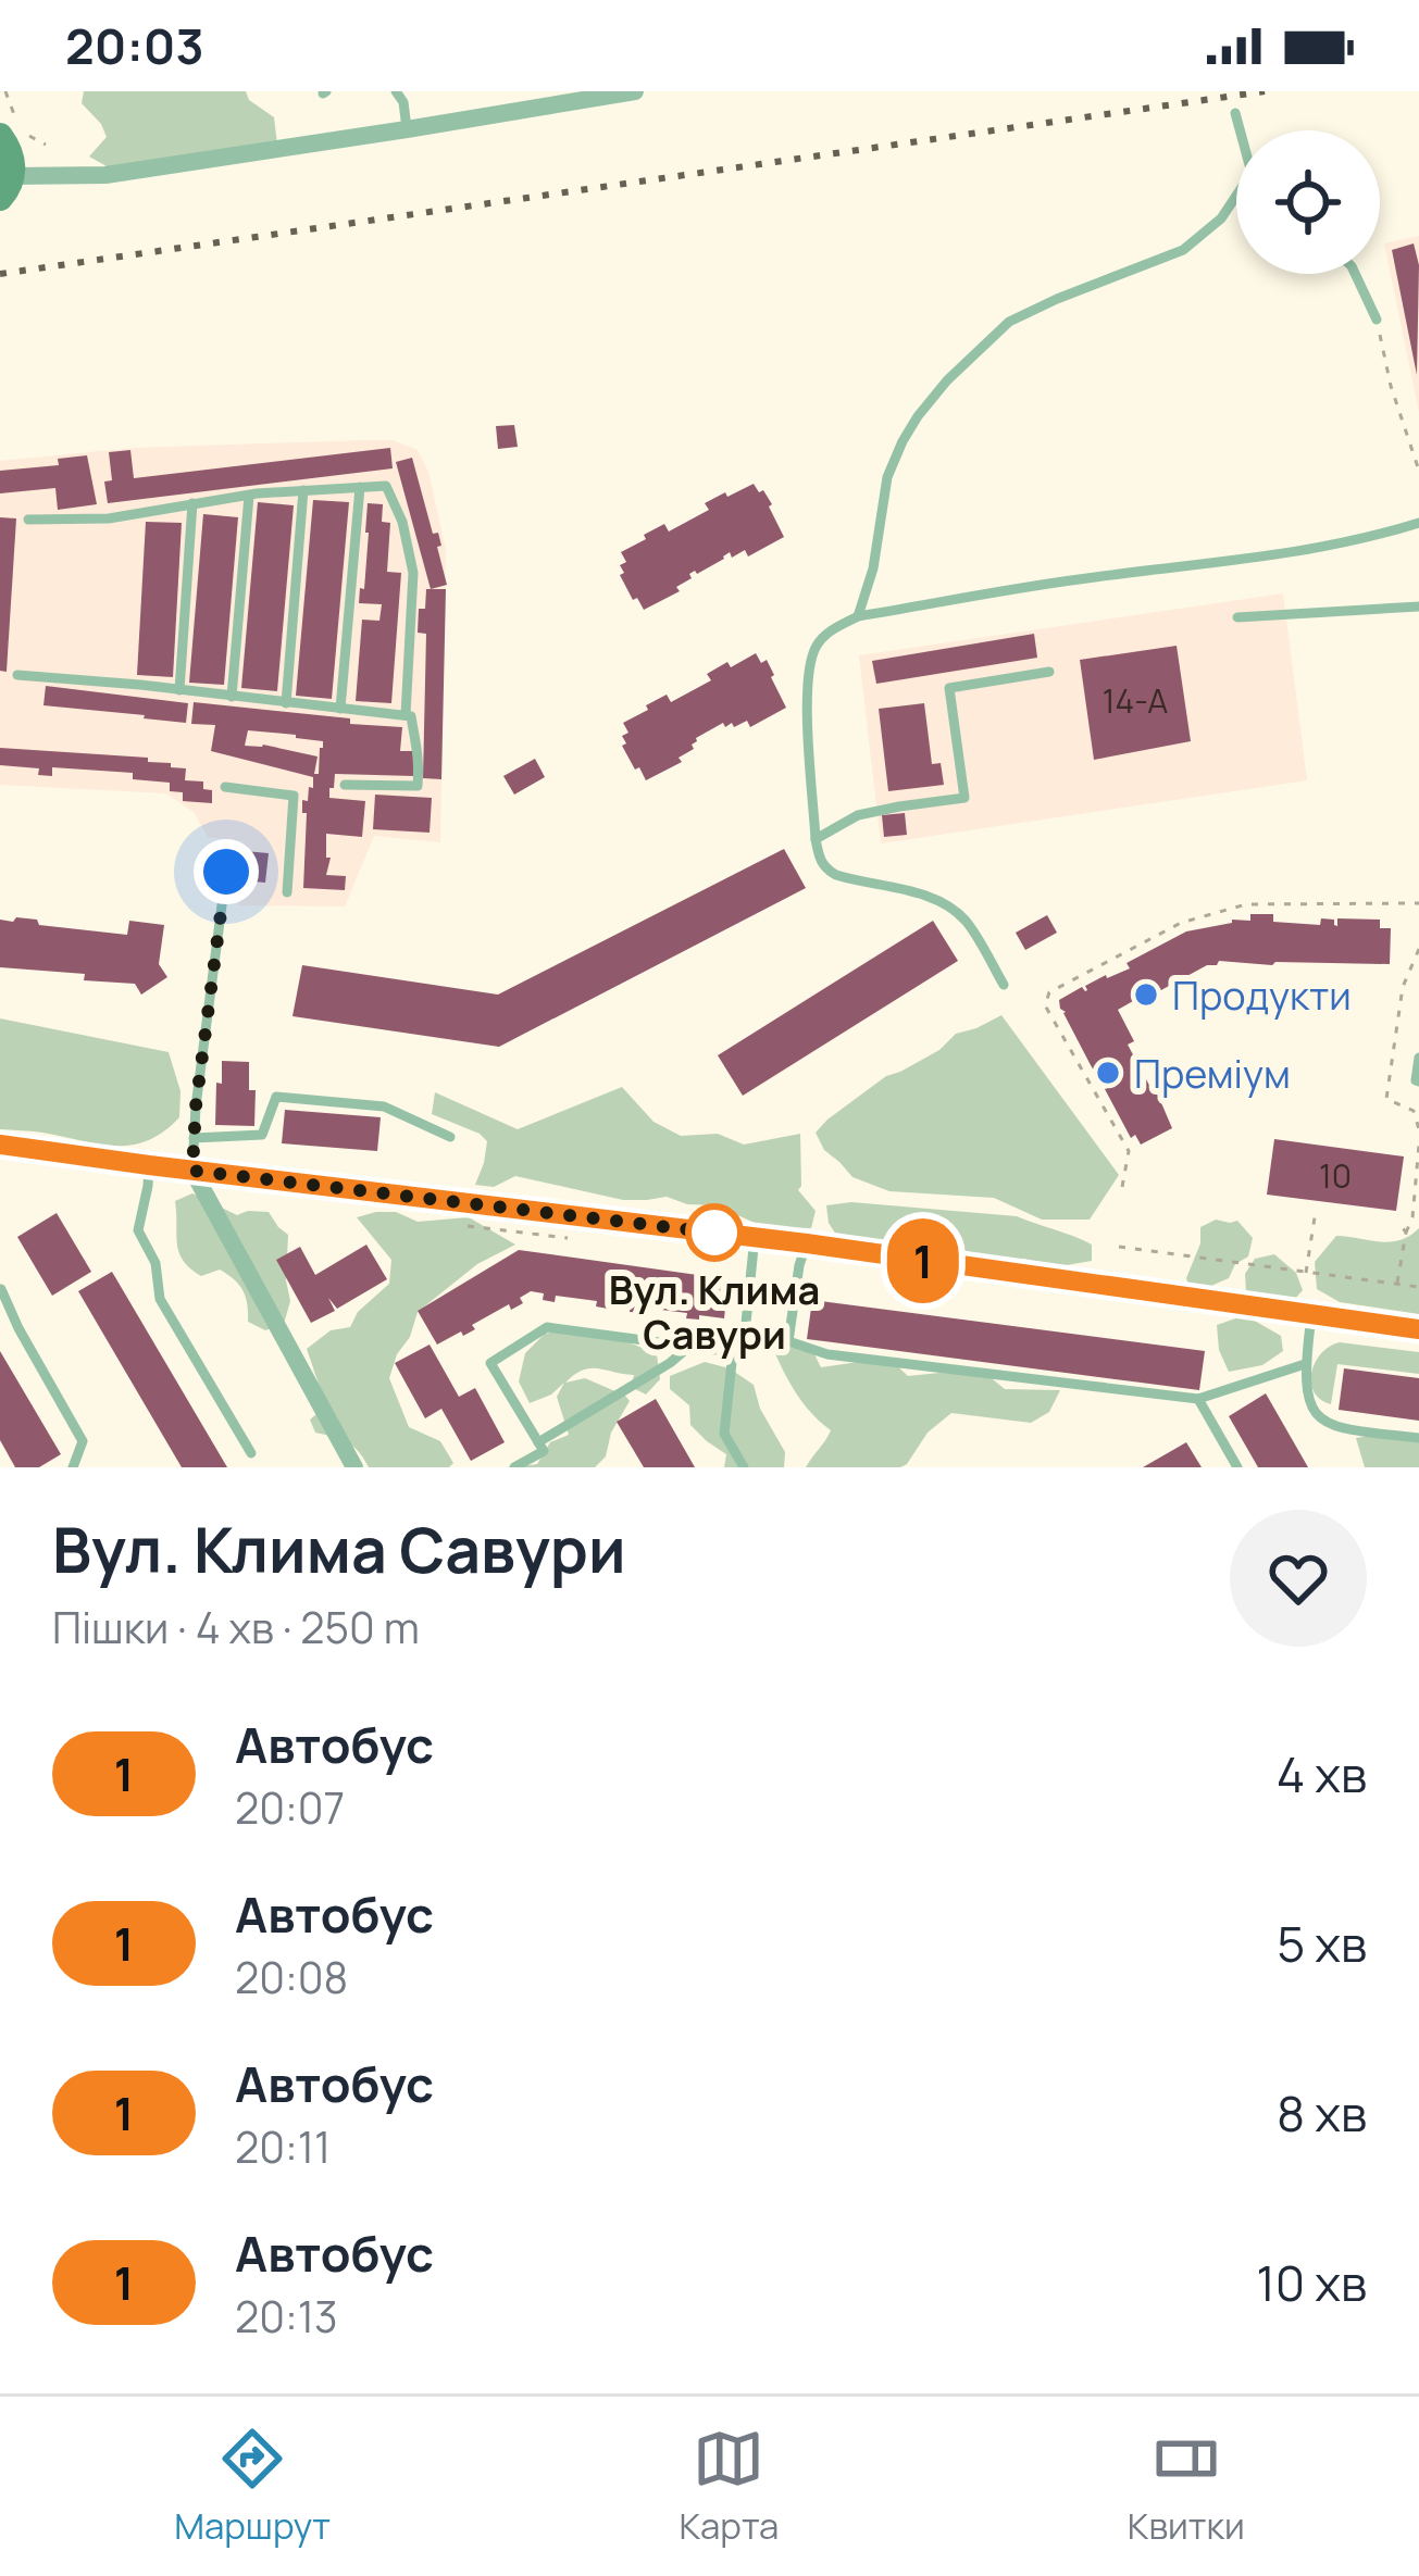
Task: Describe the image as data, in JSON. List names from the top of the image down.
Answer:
{
  "places": ["Продукти", "Преміум", "Вул. Клима Савури"],
  "lines": ["bus line 1"],
  "house_numbers": ["14-А", "10"],
  "page": {
    "status": "20:03",
    "on_map": "1",
    "heading": ["Вул. Клима Савури", "Пішки · 4 хв · 250 m"],
    "list": [
      {
        "mark": "1",
        "name": "Автобус",
        "note": "20:07",
        "value": "4 хв"
      },
      {
        "mark": "1",
        "name": "Автобус",
        "note": "20:08",
        "value": "5 хв"
      },
      {
        "mark": "1",
        "name": "Автобус",
        "note": "20:11",
        "value": "8 хв"
      },
      {
        "mark": "1",
        "name": "Автобус",
        "note": "20:13",
        "value": "10 хв"
      }
    ],
    "tabs": ["Маршрут", "Карта", "Квитки"]
  }
}
